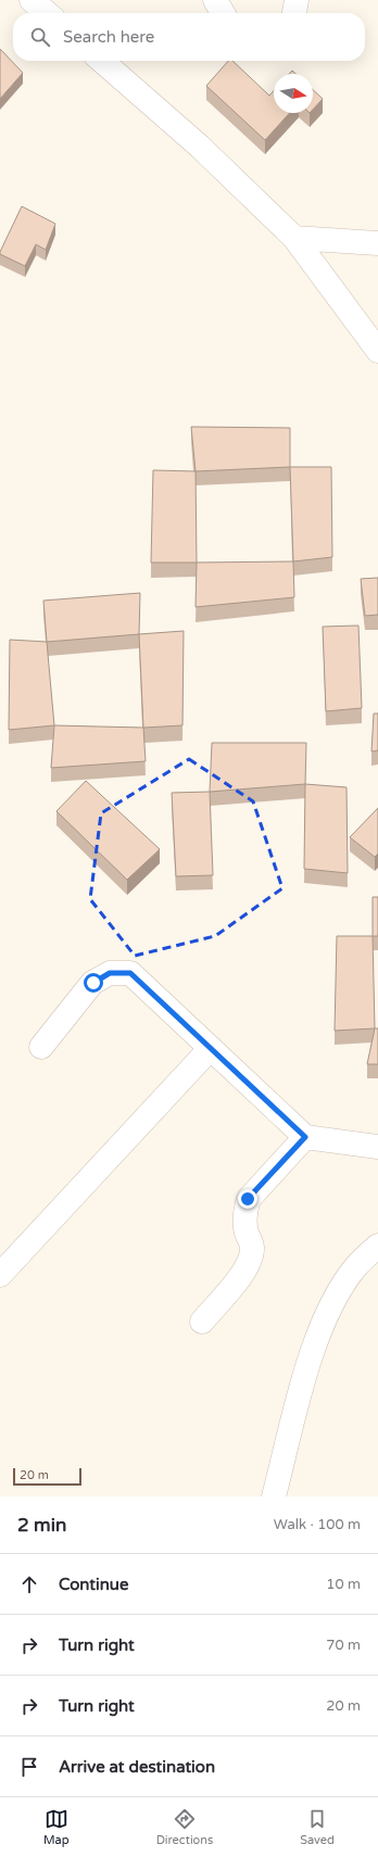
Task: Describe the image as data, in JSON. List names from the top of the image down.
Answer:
{
  "scale_bar": "20 m",
  "north": "right",
  "page": {
    "search": "Search here",
    "scale": "20 m",
    "heading": ["2 min", "Walk · 100 m"],
    "list": [
      ["Continue", "10 m"],
      ["Turn right", "70 m"],
      ["Turn right", "20 m"],
      "Arrive at destination"
    ],
    "nav": ["Map", "Directions", "Saved"]
  }
}
